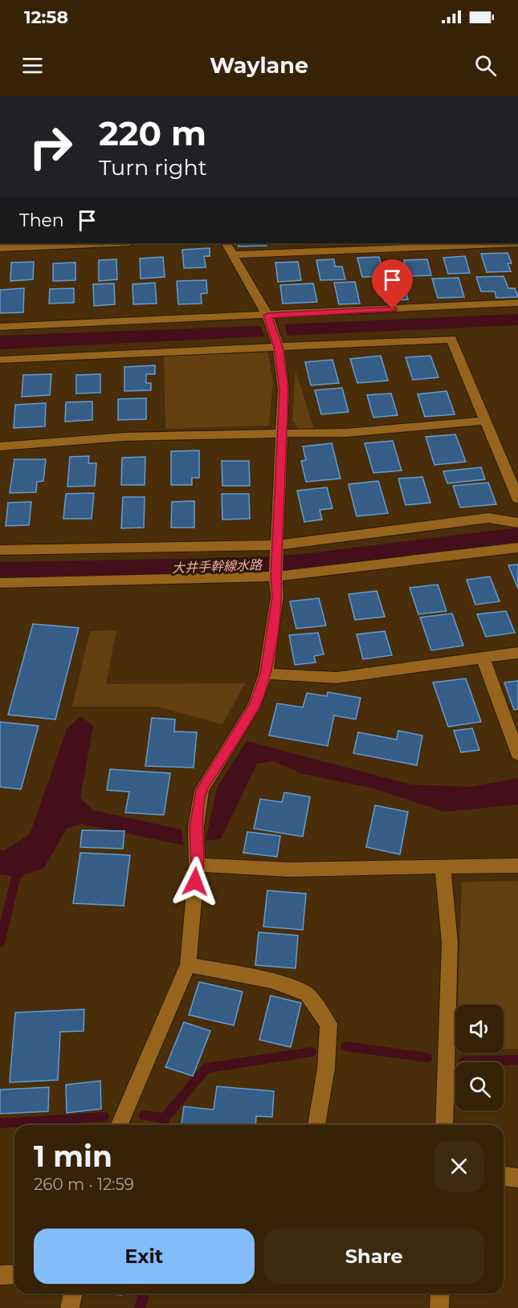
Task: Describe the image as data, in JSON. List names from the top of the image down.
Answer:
{
  "water": ["大井手幹線水路"],
  "page": {
    "status": "12:58",
    "header": "Waylane",
    "turn": ["220 m", "Turn right"],
    "then": "Then",
    "heading": ["1 min", "260 m · 12:59"],
    "buttons": ["Exit", "Share"]
  }
}
